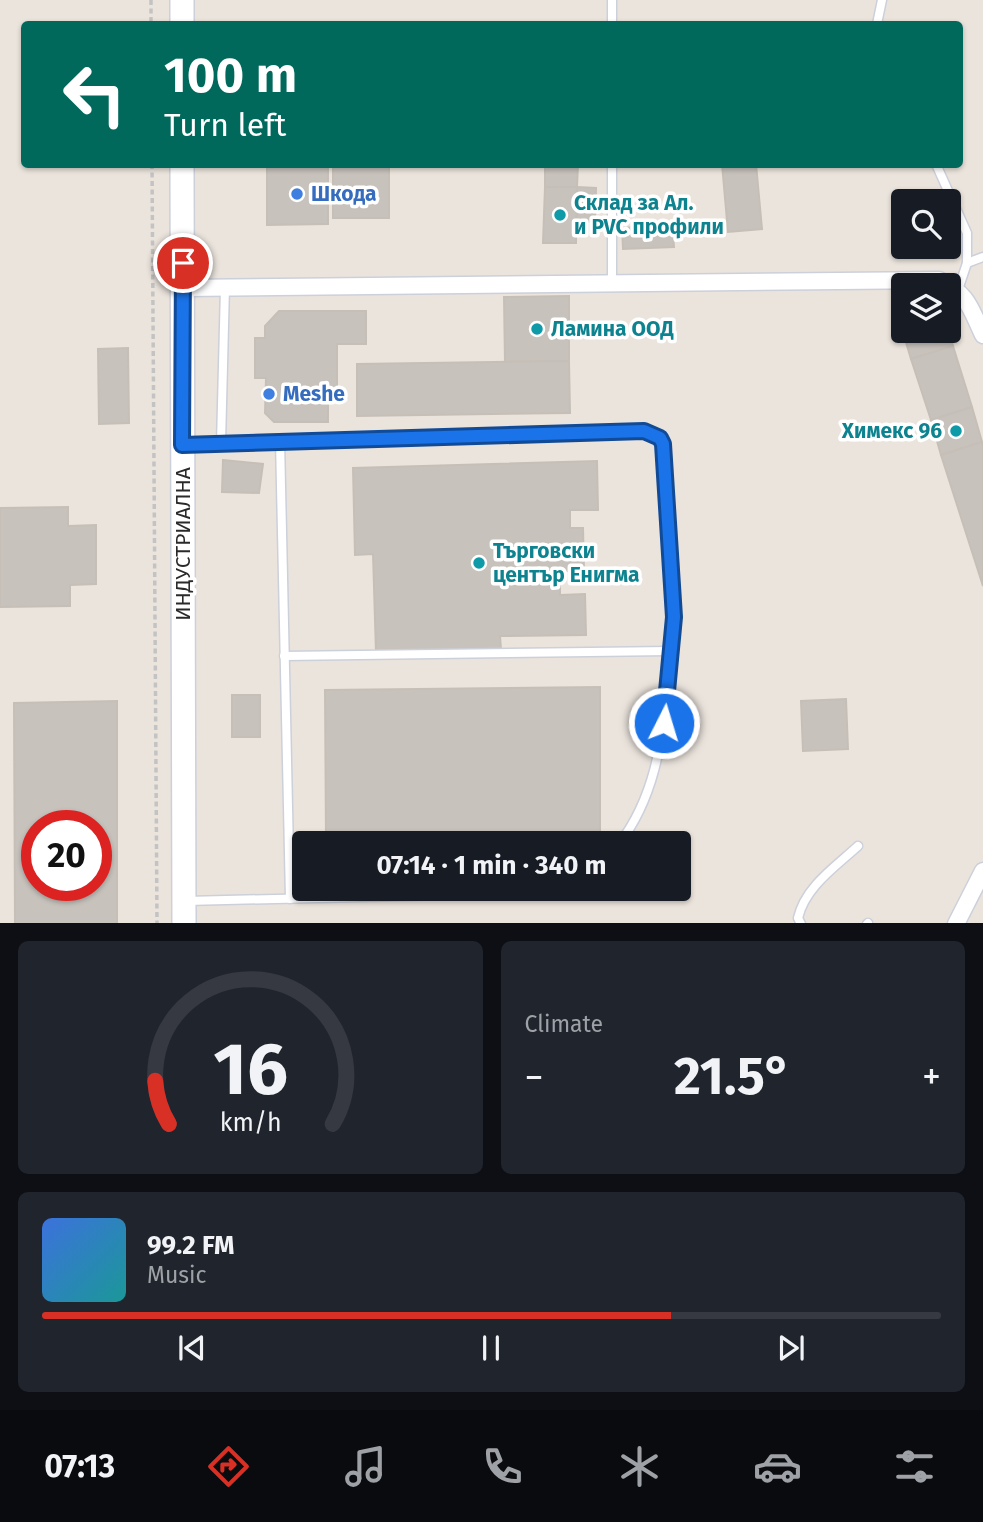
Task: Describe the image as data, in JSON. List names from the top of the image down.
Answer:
{
  "streets": {
    "main road": ["ИНДУСТРИАЛНА"]
  },
  "places": [
    "Шкода",
    "Склад за Ал. и PVC профили",
    "Ламина ООД",
    "Meshe",
    "Химекс 96",
    "Търговски център Енигма"
  ],
  "page": {
    "turn": ["100 m", "Turn left"],
    "limit": "20",
    "trip": "07:14 · 1 min · 340 m",
    "tile": "Climate",
    "heat": ["−", "21.5°", "+"],
    "song": ["99.2 FM", "Music"],
    "tabs": "07:13",
    "gauge": ["16", "km/h"]
  }
}
